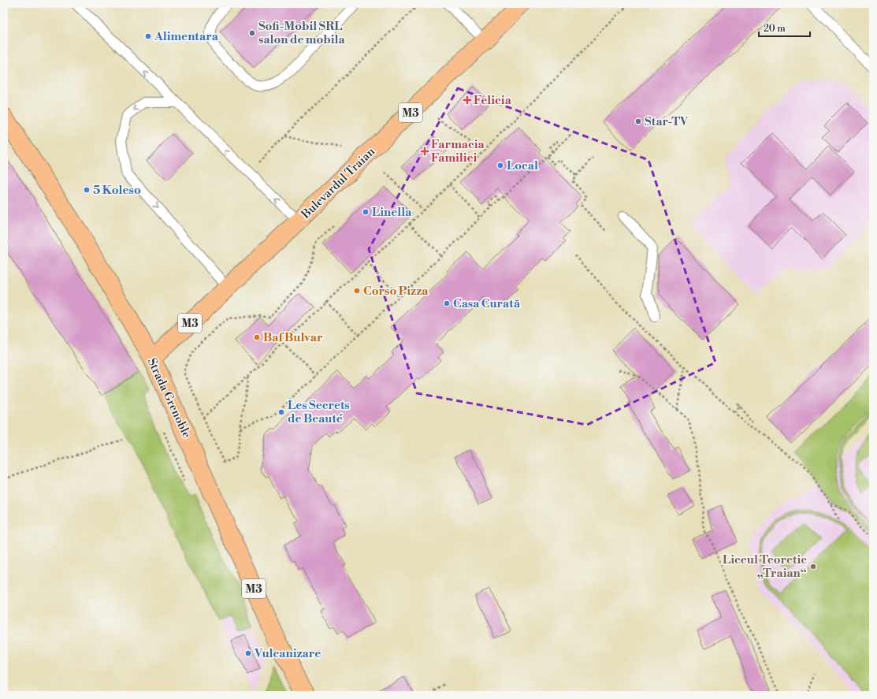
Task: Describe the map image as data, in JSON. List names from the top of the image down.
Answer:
{
  "streets": {
    "main road": ["M3", "Bulevardul Traian", "Strada Grenoble"]
  },
  "crossings": [
    ["Bulevardul Traian", "Strada Grenoble"]
  ],
  "places": {
    "other": [
      "Sofi-Mobil SRL salon de mobila",
      "Alimentara",
      "Star-TV",
      "Local",
      "5 Koleso",
      "Linella",
      "Corso Pizza",
      "Casa Curată",
      "Baf Bulvar",
      "Les Secrets de Beauté",
      "Liceul Teoretic „Traian“",
      "Vulcanizare"
    ],
    "health": ["Felicia", "Farmacia Familiei"]
  },
  "scale_bar": "20 m"
}
